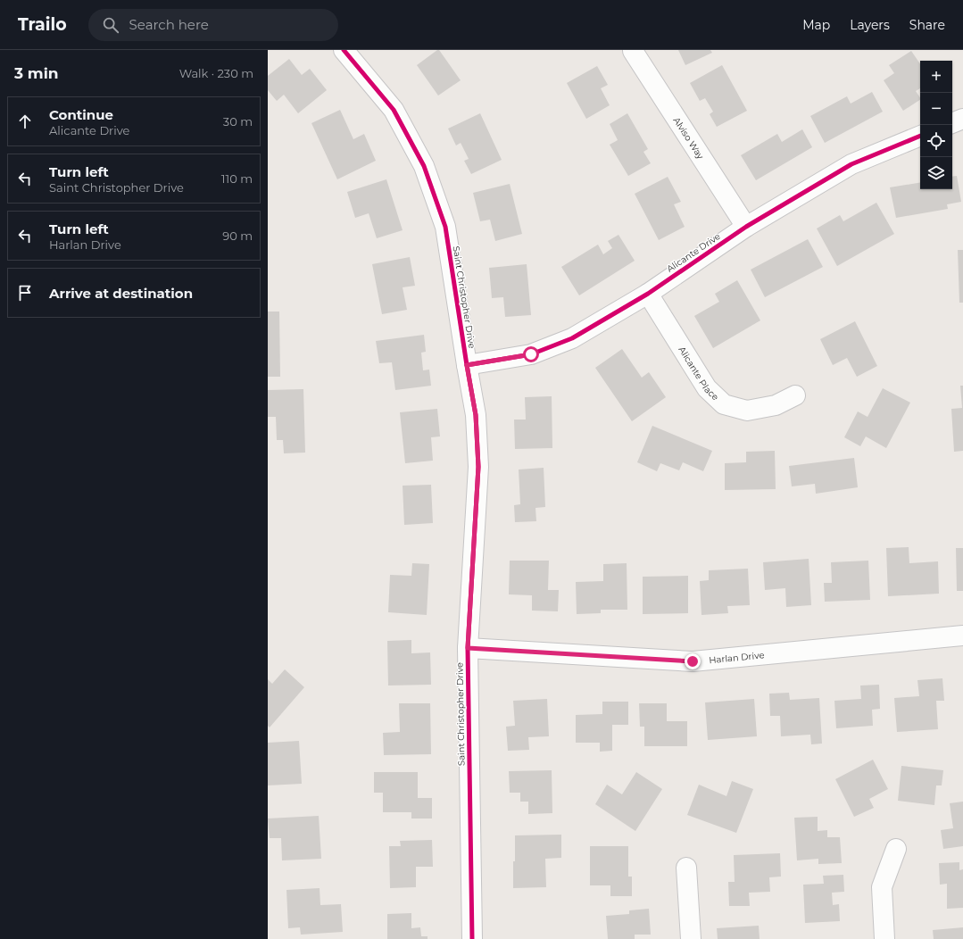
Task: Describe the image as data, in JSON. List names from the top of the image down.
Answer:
{
  "streets": {
    "street": [
      "Alviso Way",
      "Alicante Drive",
      "Saint Christopher Drive",
      "Alicante Place",
      "Harlan Drive"
    ]
  },
  "crossings": [
    ["Alviso Way", "Alicante Drive"],
    ["Alicante Drive", "Saint Christopher Drive"],
    ["Alicante Drive", "Alicante Place"],
    ["Saint Christopher Drive", "Harlan Drive"]
  ],
  "page": {
    "header": "Trailo",
    "search": "Search here",
    "nav": ["Map", "Layers", "Share"],
    "heading": ["3 min", "Walk · 230 m"],
    "map_buttons": ["+", "−"],
    "list": [
      ["Continue", "Alicante Drive", "30 m"],
      ["Turn left", "Saint Christopher Drive", "110 m"],
      ["Turn left", "Harlan Drive", "90 m"],
      "Arrive at destination"
    ]
  }
}
